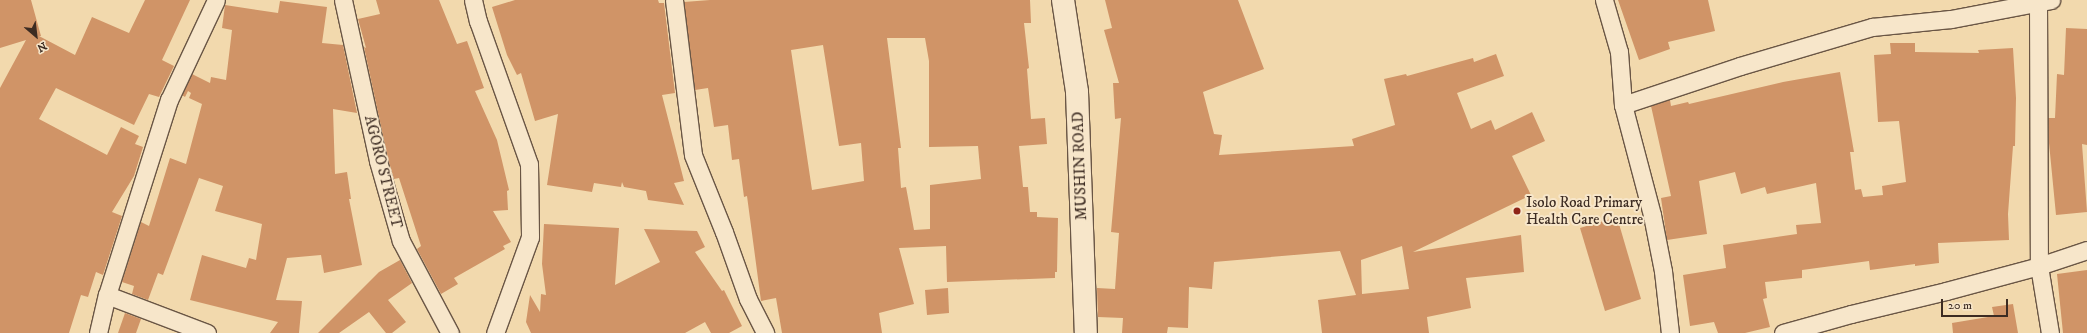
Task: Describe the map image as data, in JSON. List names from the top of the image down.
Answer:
{
  "streets": {
    "main road": ["MUSHIN ROAD"],
    "street": ["AGORO STREET"]
  },
  "places": ["Isolo Road Primary Health Care Centre"],
  "scale_bar": "20 m",
  "north": "bottom right"
}
